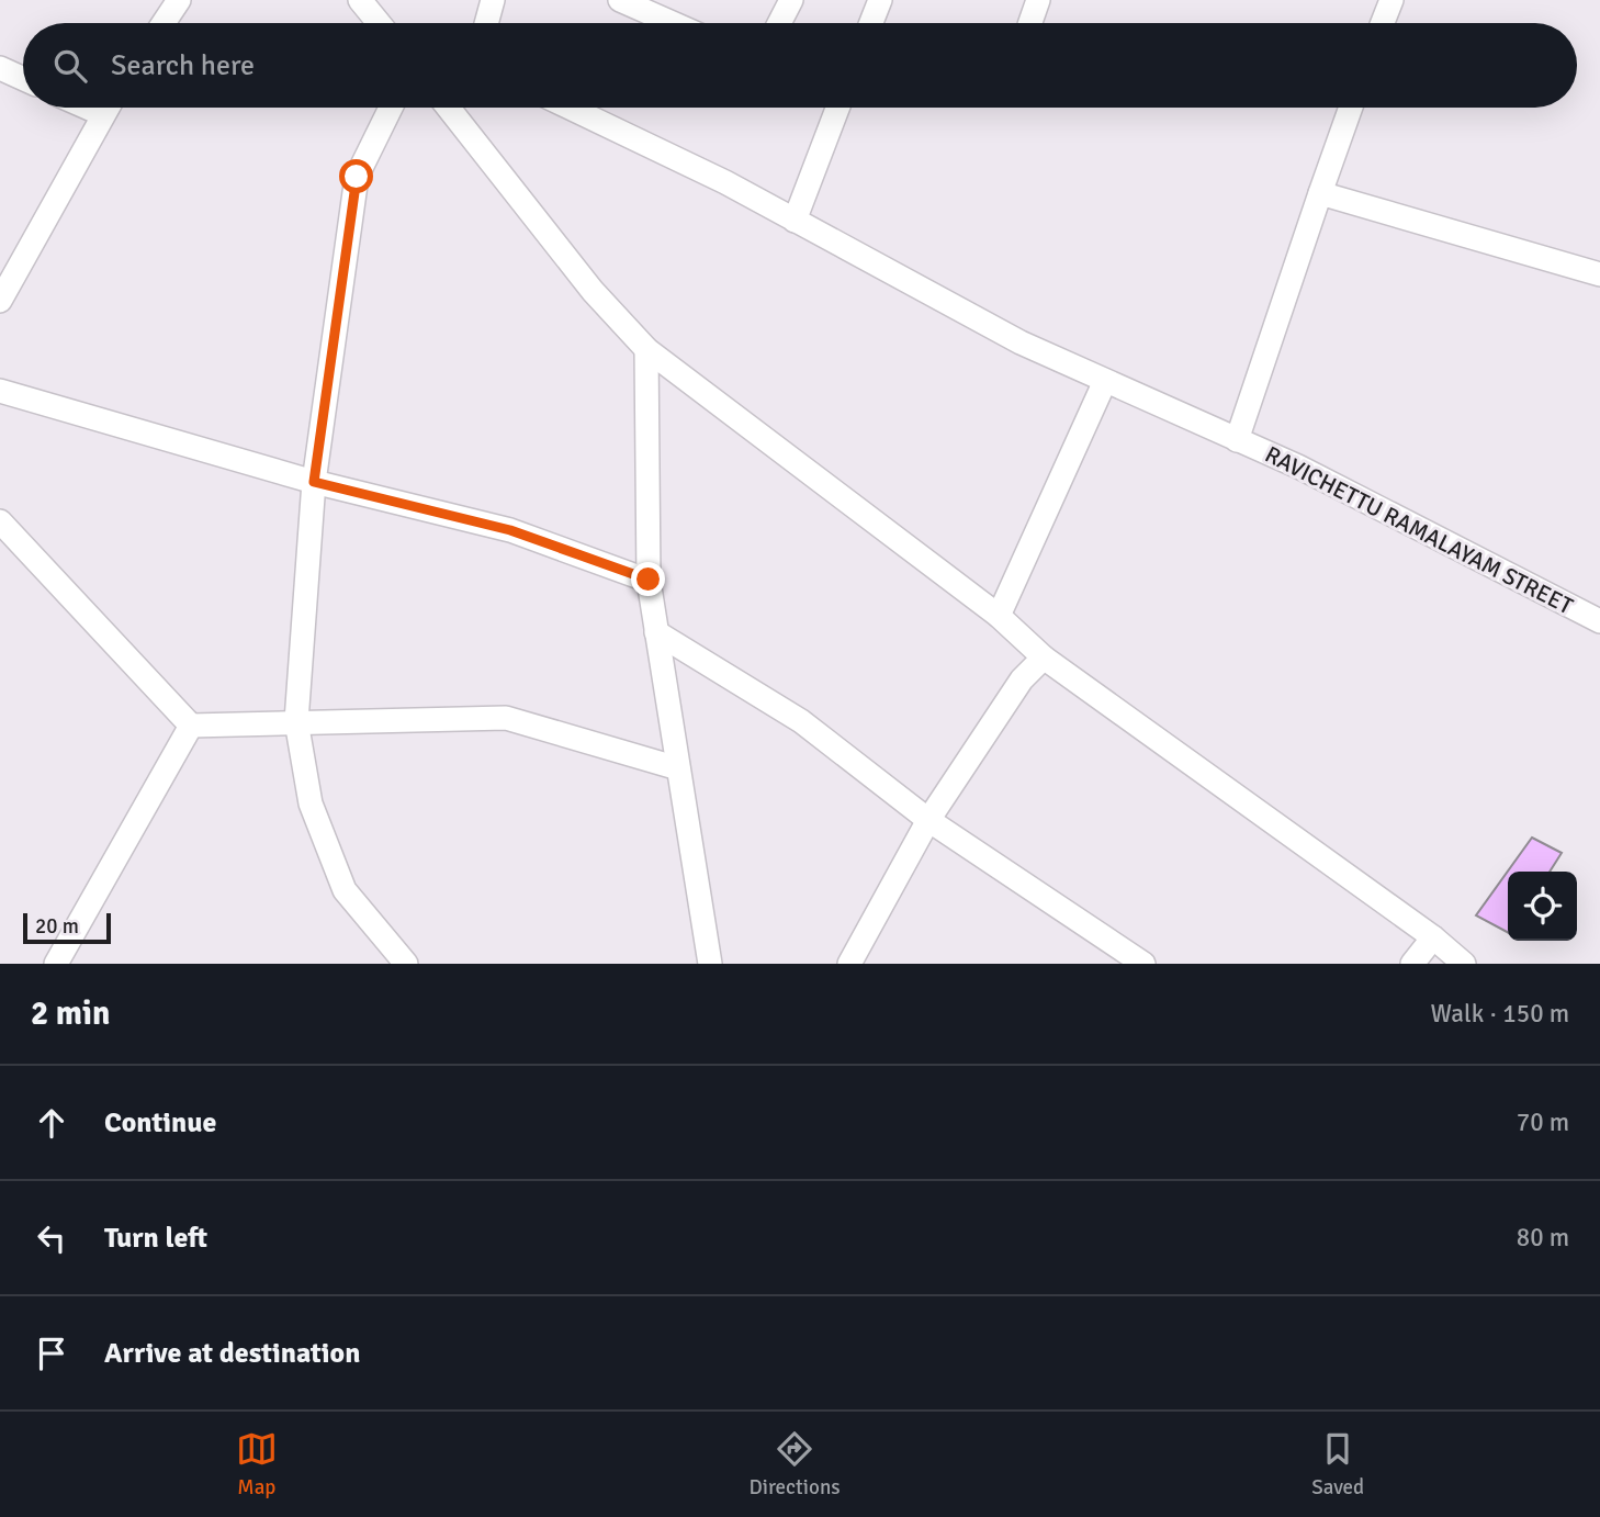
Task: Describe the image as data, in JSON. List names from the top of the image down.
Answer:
{
  "streets": {
    "street": ["RAVICHETTU RAMALAYAM STREET"]
  },
  "scale_bar": "20 m",
  "page": {
    "search": "Search here",
    "scale": "20 m",
    "heading": ["2 min", "Walk · 150 m"],
    "list": [
      ["Continue", "70 m"],
      ["Turn left", "80 m"],
      "Arrive at destination"
    ],
    "nav": ["Map", "Directions", "Saved"]
  }
}
